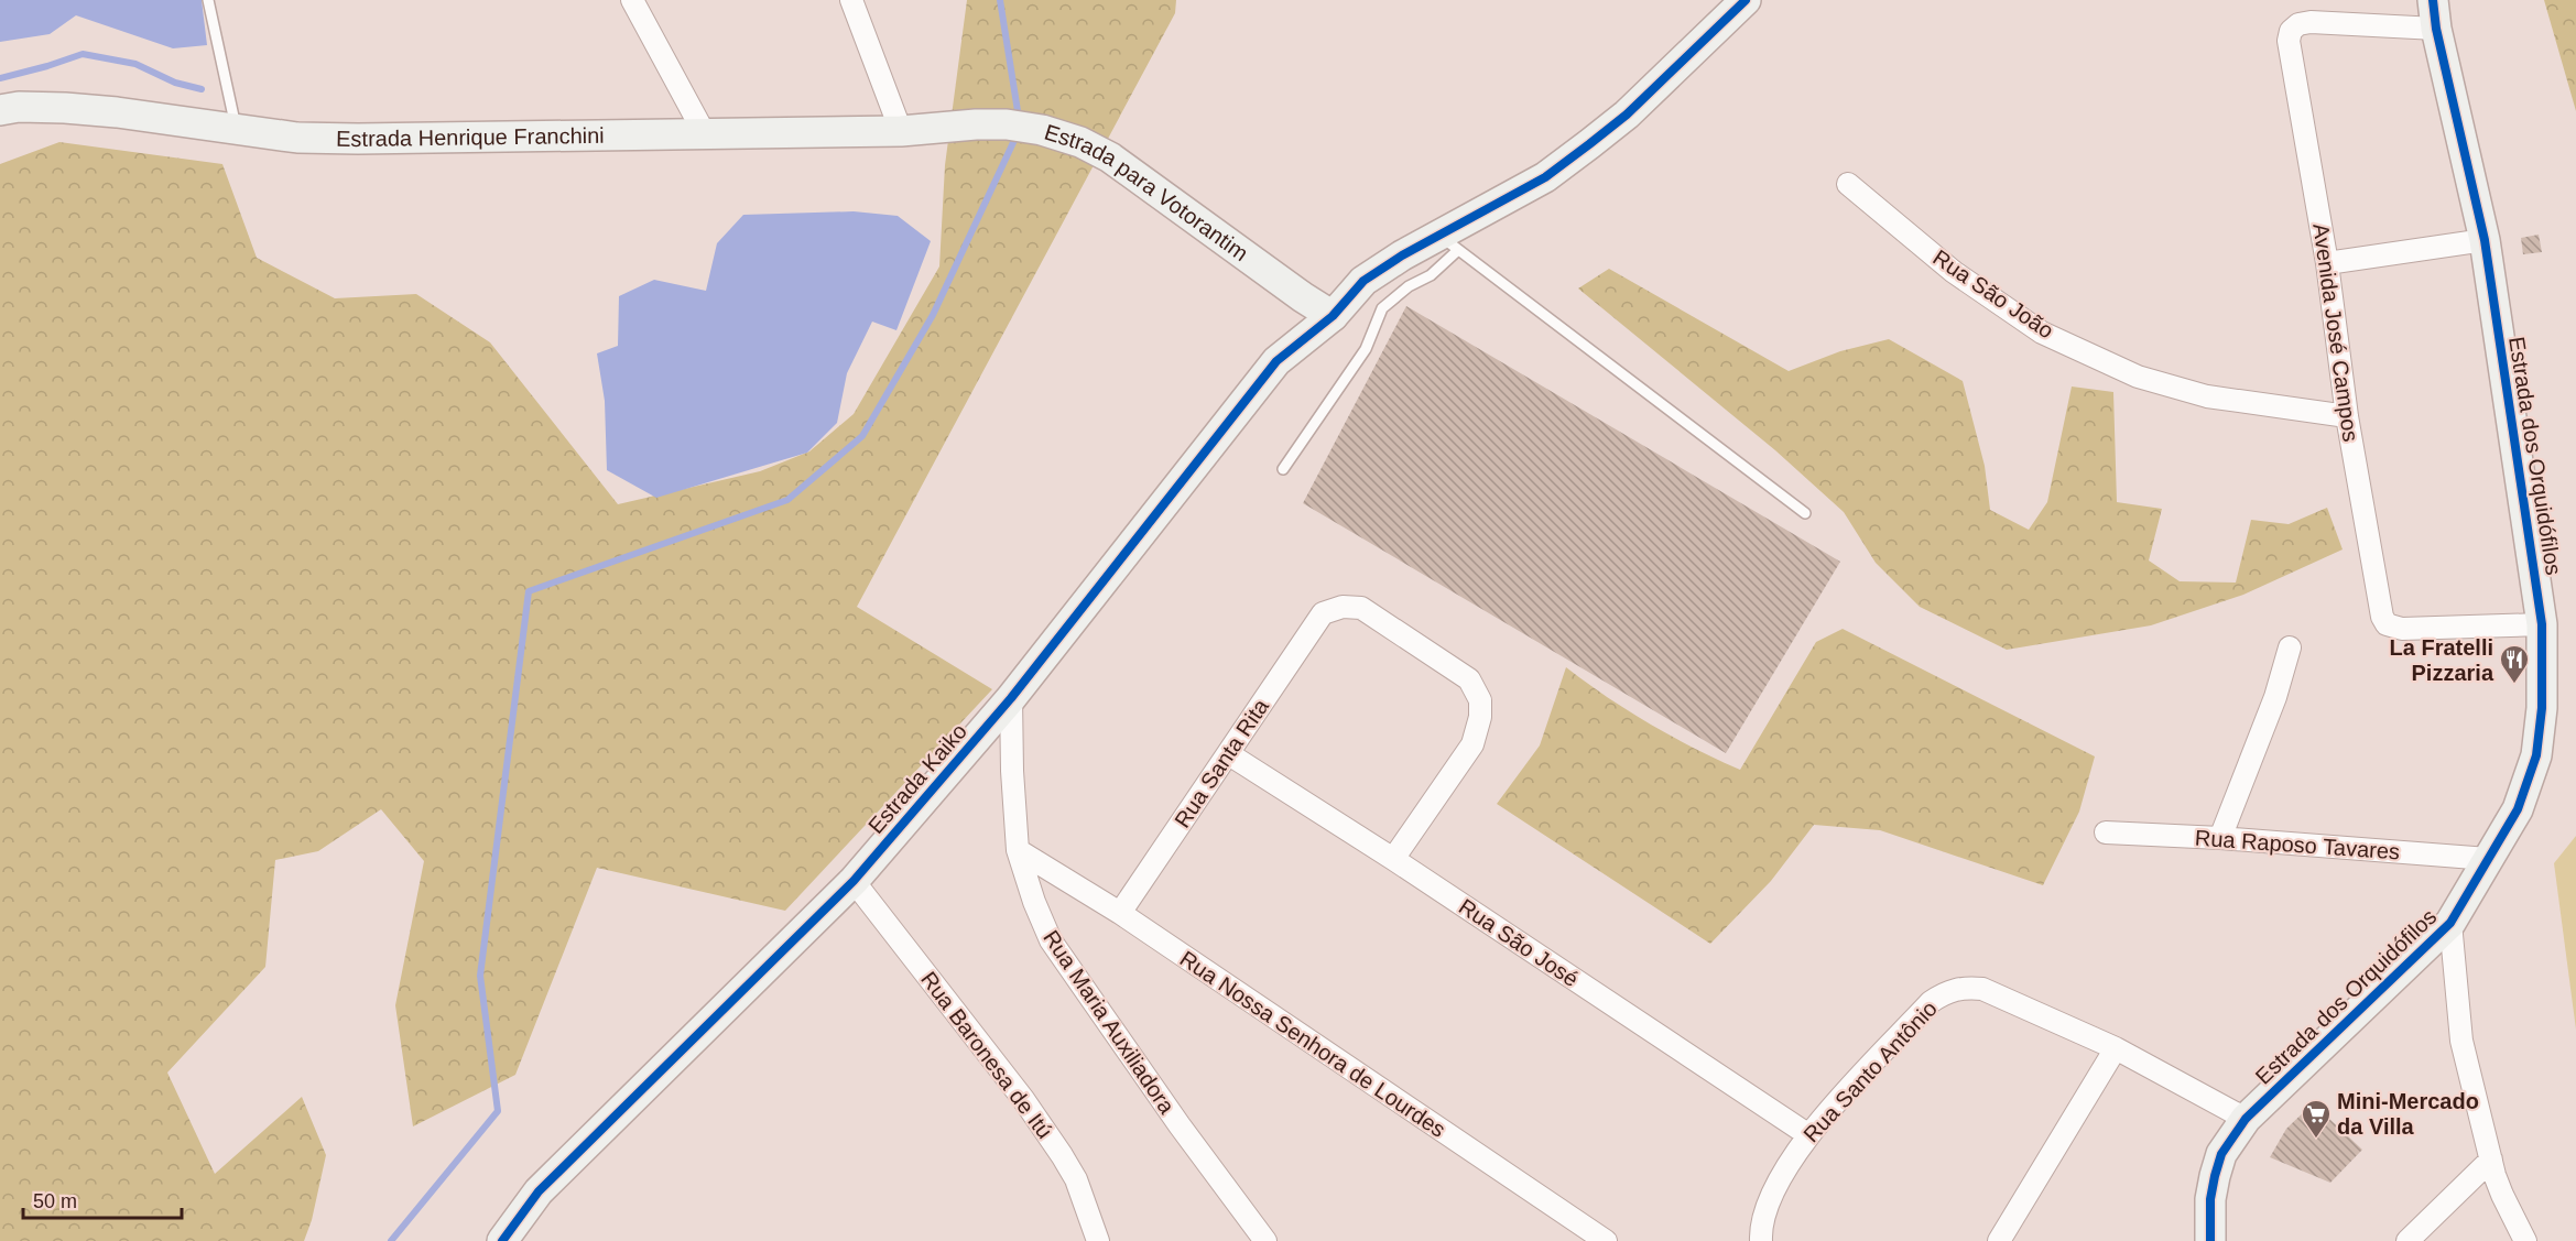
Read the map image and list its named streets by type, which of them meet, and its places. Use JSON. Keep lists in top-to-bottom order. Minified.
{"streets":{"street":["Estrada Henrique Franchini","Estrada para Votorantim","Rua São João","Avenida José Campos","Estrada dos Orquidófilos","Rua Santa Rita","Estrada Kaiko","Rua Raposo Tavares","Rua São José","Rua Maria Auxiliadora","Rua Nossa Senhora de Lourdes","Rua Baronesa de Itú","Rua Santo Antônio"]},"crossings":[["Estrada Henrique Franchini","Estrada para Votorantim"],["Estrada para Votorantim","Estrada Kaiko"],["Rua São João","Avenida José Campos"],["Avenida José Campos","Estrada dos Orquidófilos"],["Estrada dos Orquidófilos","Rua Raposo Tavares"],["Rua Santa Rita","Rua São José"],["Rua Santa Rita","Rua Nossa Senhora de Lourdes"],["Estrada Kaiko","Rua Maria Auxiliadora"],["Estrada Kaiko","Rua Baronesa de Itú"],["Rua São José","Rua Santo Antônio"],["Rua Maria Auxiliadora","Rua Nossa Senhora de Lourdes"]],"places":{"restaurant":["La Fratelli Pizzaria"],"supermarket":["Mini-Mercado da Villa"]},"scale_bar":"50 m"}
